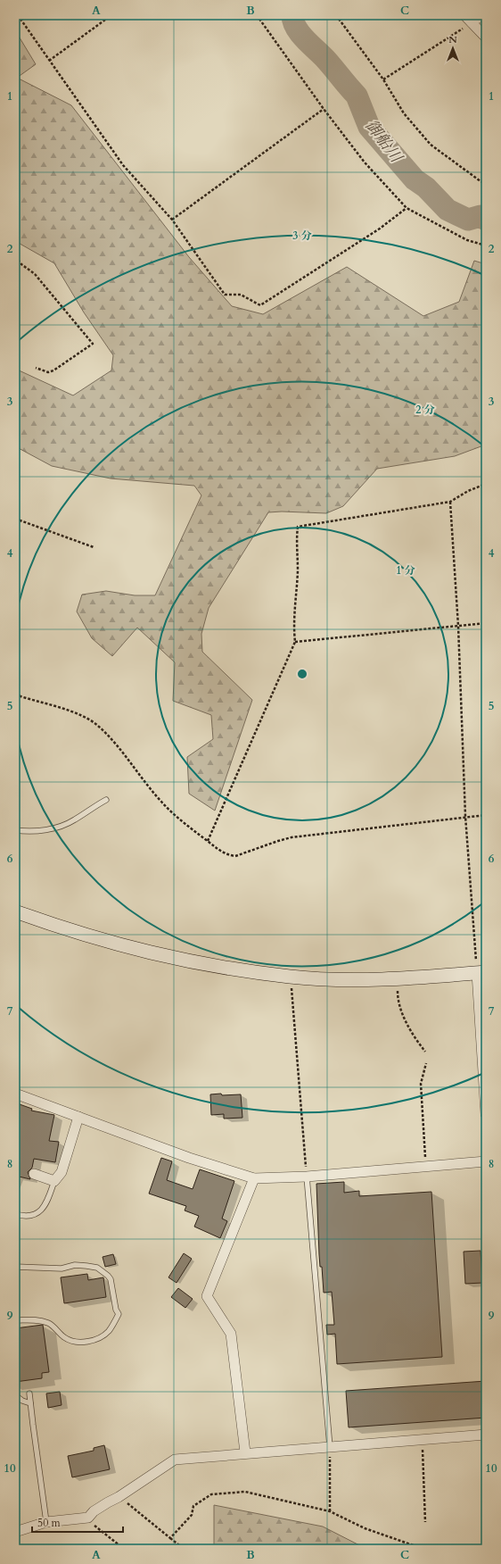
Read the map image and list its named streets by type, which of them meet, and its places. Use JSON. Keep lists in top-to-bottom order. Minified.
{"water":["御船川"],"scale_bar":"50 m","north":"top","grid":{"columns":["A","B","C"],"rows":["1","2","3","4","5","6","7","8","9","10"]},"rings":["3 分","2 分","1 分"]}
